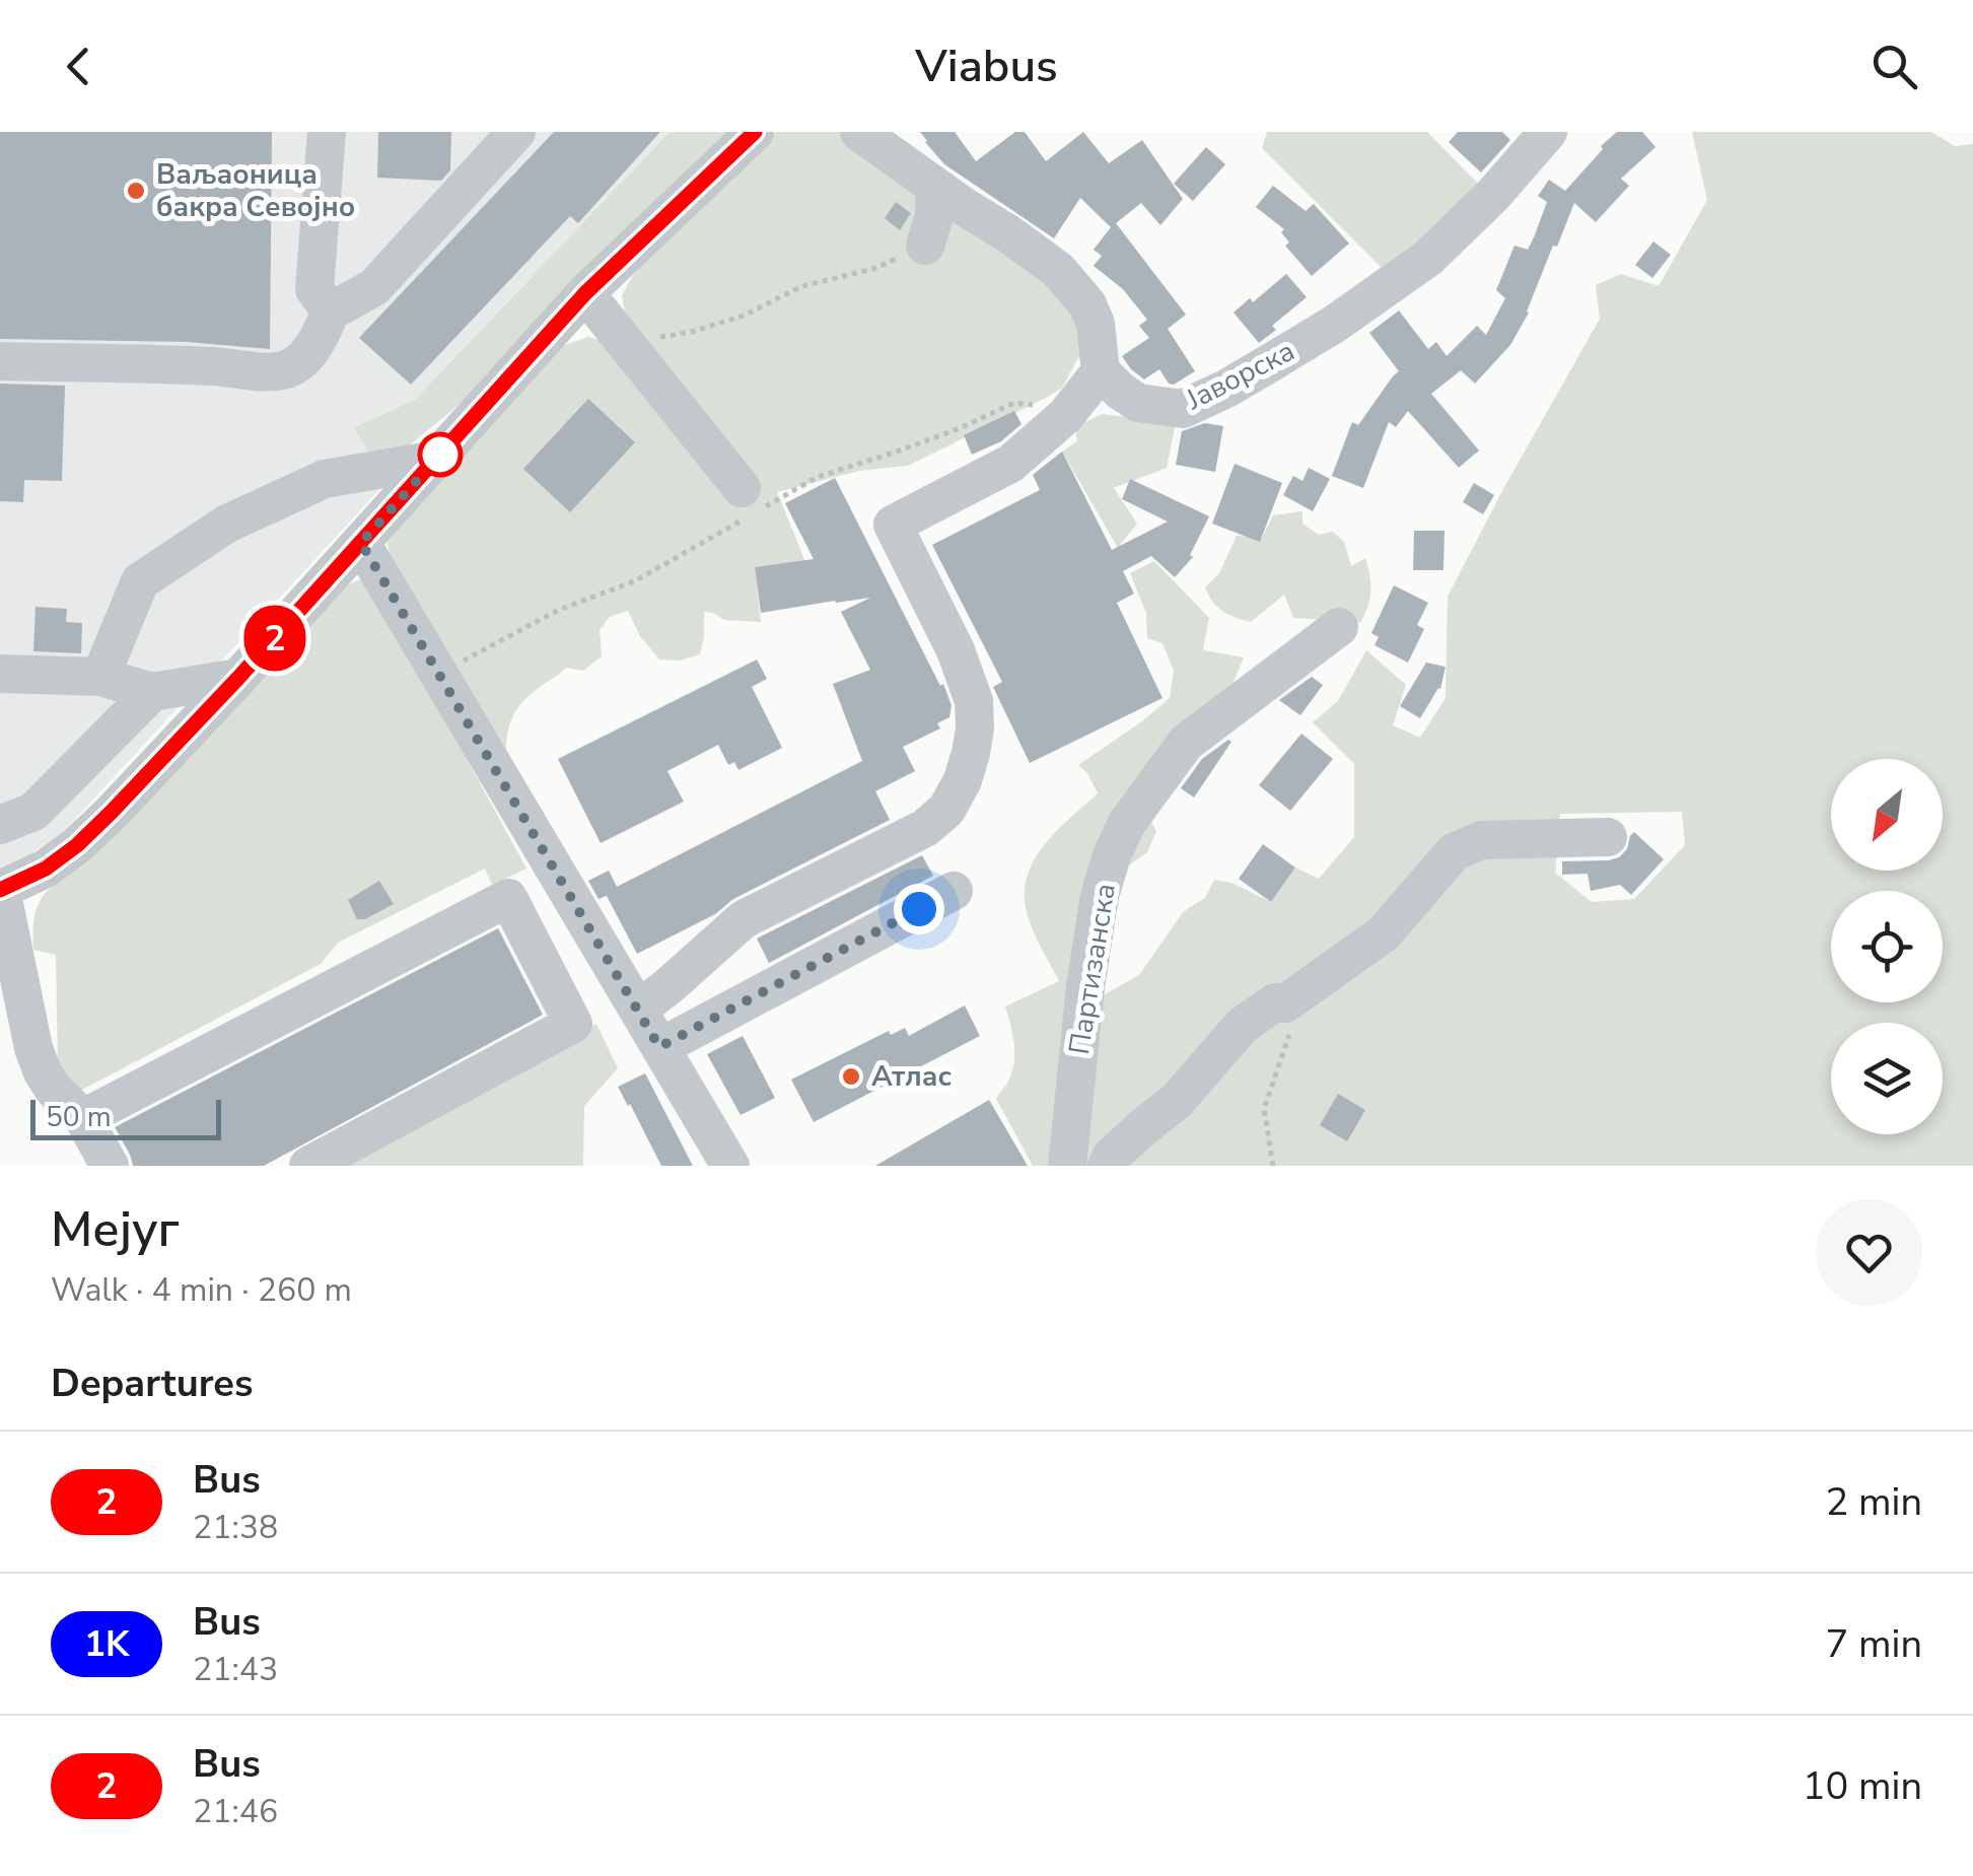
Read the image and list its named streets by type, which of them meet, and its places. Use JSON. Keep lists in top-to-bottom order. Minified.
{"streets":{"street":["Јаворска","Партизанска"]},"places":["Ваљаоница бакра Севојно","Атлас"],"lines":["bus line 2"],"scale_bar":"50 m","north":"bottom left","page":{"header":"Viabus","on_map":"2","scale":"50 m","heading":[["Мејуг","Walk · 4 min · 260 m"],"Departures"],"list":[{"mark":"2","name":"Bus","note":"21:38","value":"2 min"},{"mark":"1K","name":"Bus","note":"21:43","value":"7 min"},{"mark":"2","name":"Bus","note":"21:46","value":"10 min"}]}}
